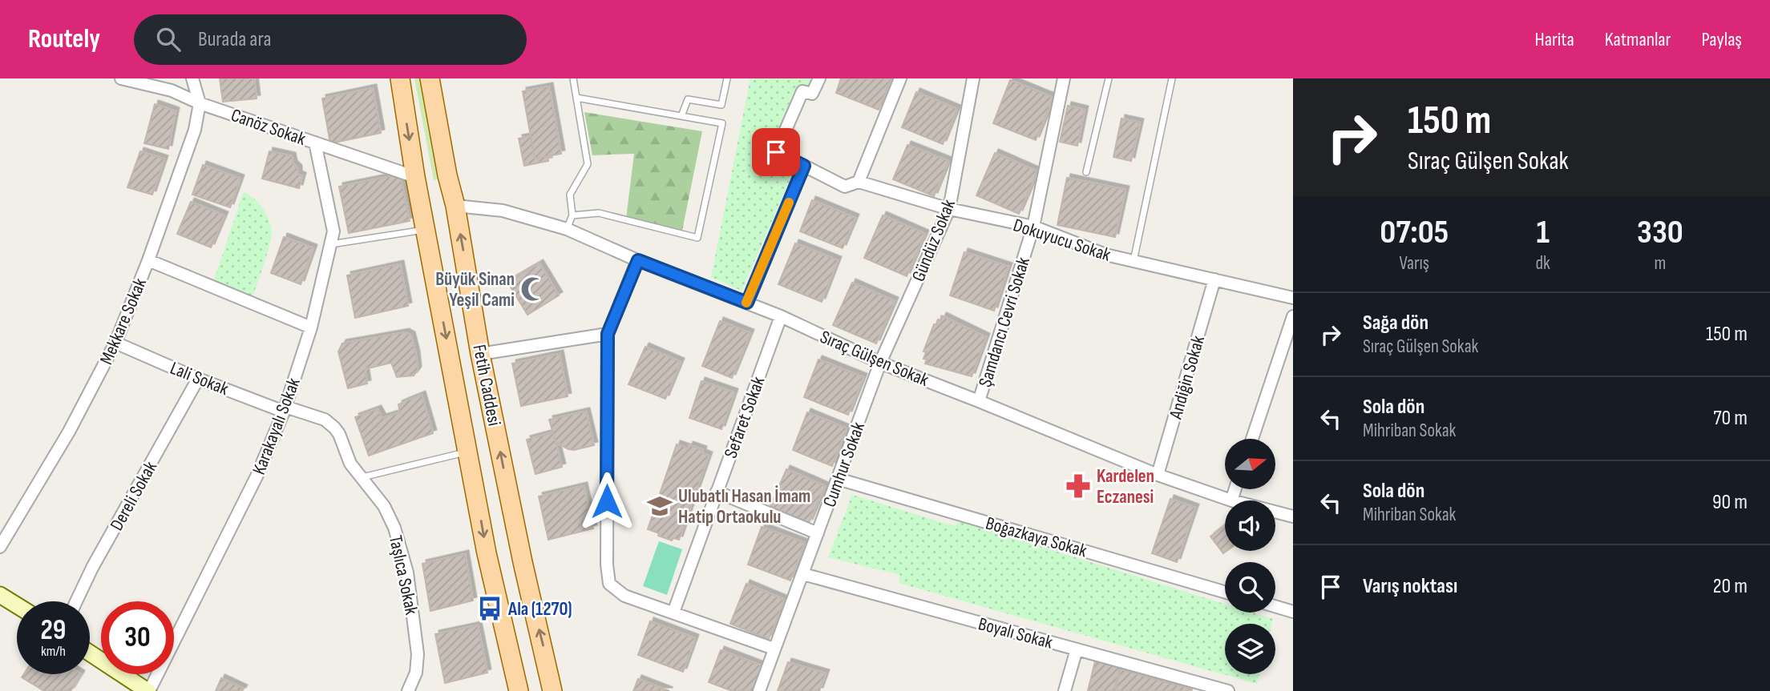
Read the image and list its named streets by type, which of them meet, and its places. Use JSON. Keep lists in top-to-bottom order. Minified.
{"streets":{"main road":["Fetih Caddesi"],"street":["Canöz Sokak","Dokuyucu Sokak","Gündüz Sokak","Mekkare Sokak","Şamdancı Cevri Sokak","Sıraç Gülşen Sokak","Andiğin Sokak","Lali Sokak","Sefaret Sokak","Karakayalı Sokak","Cumhur Sokak","Dereli Sokak","Boğazkaya Sokak","Taşlıca Sokak","Boyalı Sokak"]},"crossings":[["Canöz Sokak","Mekkare Sokak"],["Canöz Sokak","Fetih Caddesi"],["Canöz Sokak","Karakayalı Sokak"],["Dokuyucu Sokak","Gündüz Sokak"],["Dokuyucu Sokak","Şamdancı Cevri Sokak"],["Dokuyucu Sokak","Andiğin Sokak"],["Gündüz Sokak","Sıraç Gülşen Sokak"],["Gündüz Sokak","Cumhur Sokak"],["Mekkare Sokak","Lali Sokak"],["Şamdancı Cevri Sokak","Sıraç Gülşen Sokak"],["Sıraç Gülşen Sokak","Andiğin Sokak"],["Sıraç Gülşen Sokak","Fetih Caddesi"],["Sıraç Gülşen Sokak","Sefaret Sokak"],["Sıraç Gülşen Sokak","Cumhur Sokak"],["Lali Sokak","Karakayalı Sokak"],["Lali Sokak","Dereli Sokak"],["Lali Sokak","Taşlıca Sokak"],["Karakayalı Sokak","Taşlıca Sokak"],["Cumhur Sokak","Boğazkaya Sokak"],["Cumhur Sokak","Boyalı Sokak"]],"places":{"mosque":["Büyük Sinan Yeşil Cami"],"pharmacy":["Kardelen Eczanesi"],"school or university":["Ulubatlı Hasan İmam Hatip Ortaokulu"],"bus stop":["Ala (1270)"]},"north":"right","page":{"header":"Routely","search":"Burada ara","nav":["Harita","Katmanlar","Paylaş"],"turn":["150 m","Sıraç Gülşen Sokak"],"eta":["07:05","Varış","1","dk","330","m"],"list":[{"name":"Sağa dön","note":"Sıraç Gülşen Sokak","value":"150 m"},{"name":"Sola dön","note":"Mihriban Sokak","value":"70 m"},{"name":"Sola dön","note":"Mihriban Sokak","value":"90 m"},{"name":"Varış noktası","value":"20 m"}],"speed":"29 km/h","limit":"30"}}
